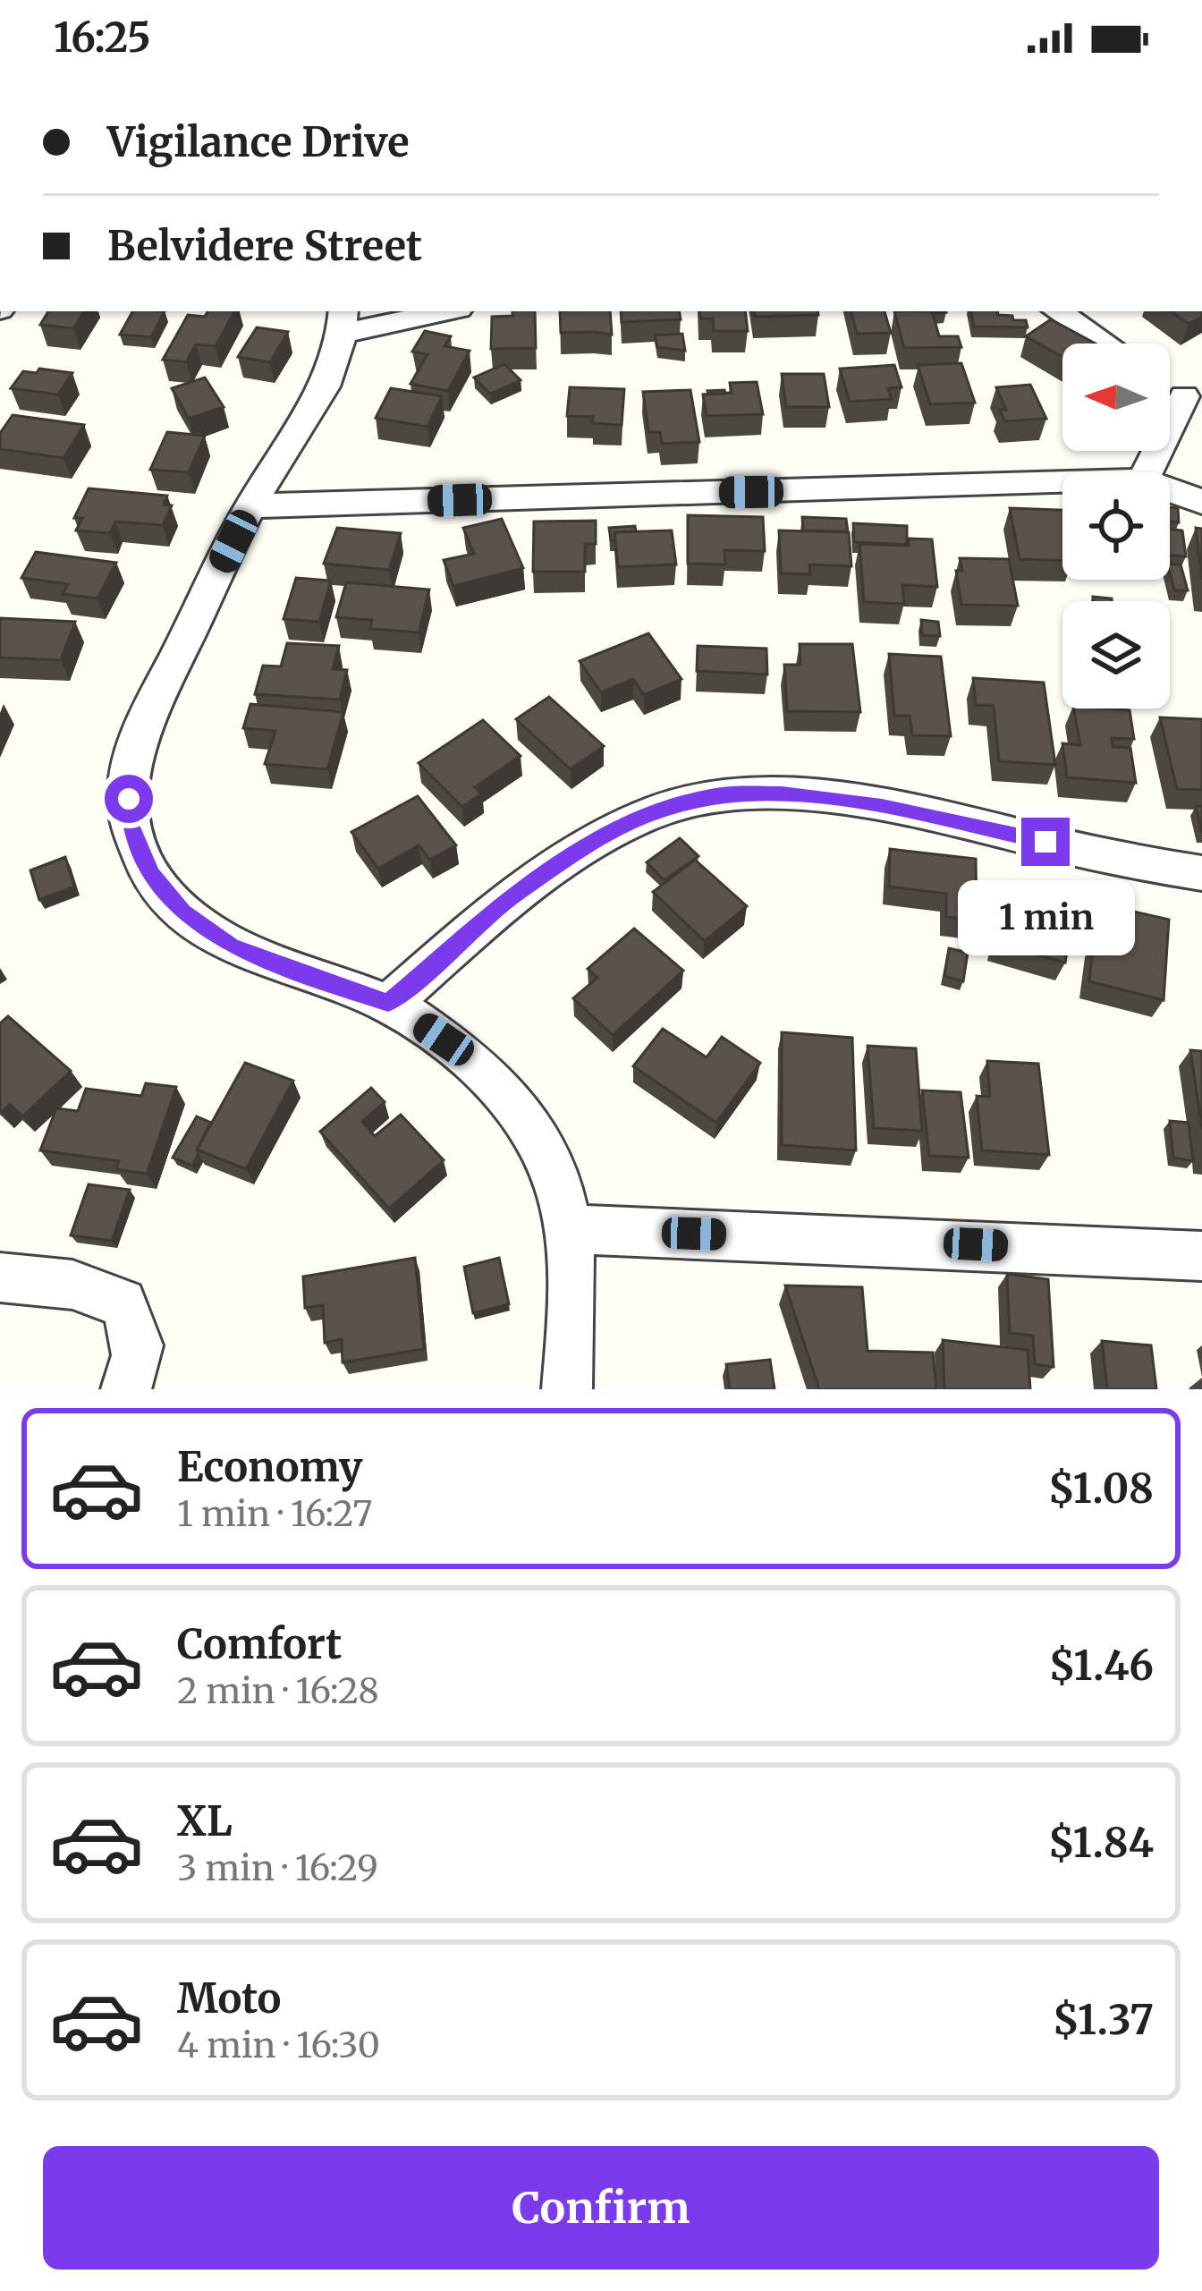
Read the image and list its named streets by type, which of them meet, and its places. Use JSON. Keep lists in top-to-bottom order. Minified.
{"north":"left","page":{"status":"16:25","banner":["Vigilance Drive","Belvidere Street"],"bubble":"1 min","list":[{"name":"Economy","note":"1 min · 16:27","value":"$1.08"},{"name":"Comfort","note":"2 min · 16:28","value":"$1.46"},{"name":"XL","note":"3 min · 16:29","value":"$1.84"},{"name":"Moto","note":"4 min · 16:30","value":"$1.37"}],"buttons":"Confirm"}}
